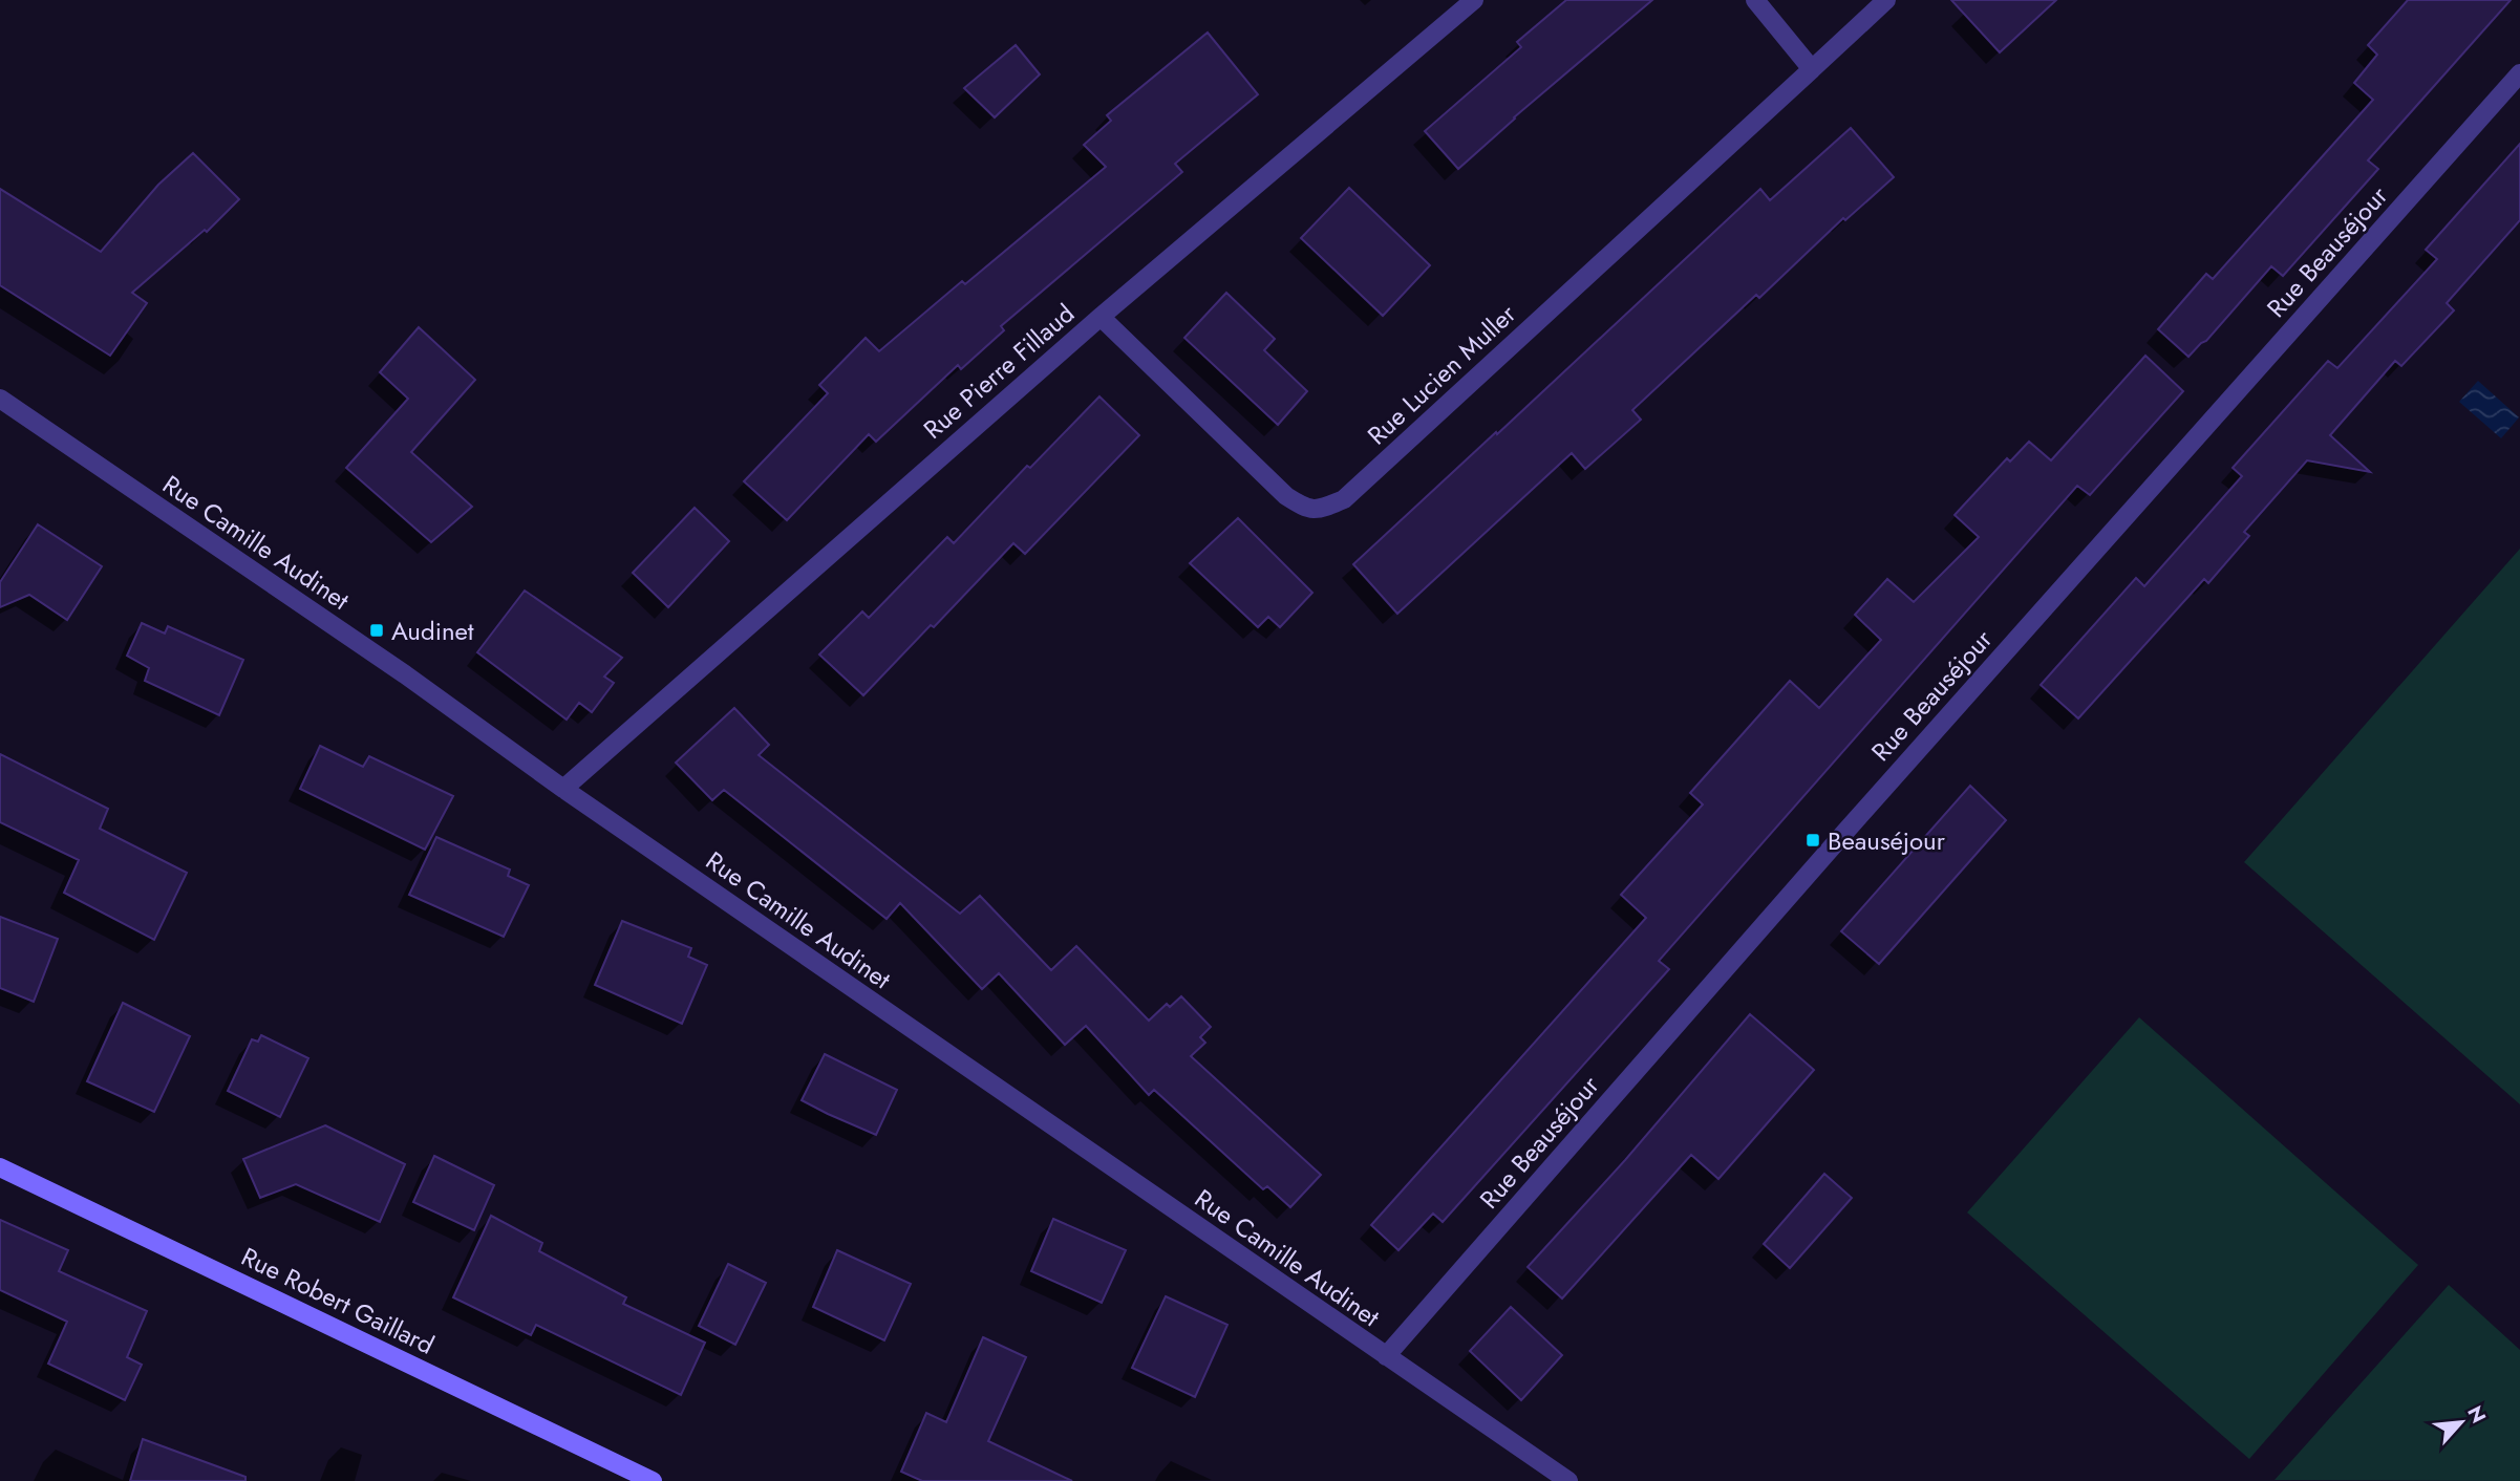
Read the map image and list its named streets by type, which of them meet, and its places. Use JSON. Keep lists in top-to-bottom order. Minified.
{"streets":{"street":["Rue Beauséjour","Rue Pierre Fillaud","Rue Lucien Muller","Rue Camille Audinet","Rue Robert Gaillard"]},"crossings":[["Rue Beauséjour","Rue Camille Audinet"],["Rue Pierre Fillaud","Rue Lucien Muller"],["Rue Pierre Fillaud","Rue Camille Audinet"]],"places":{"transit":["Audinet","Beauséjour"]},"north":"top right"}
